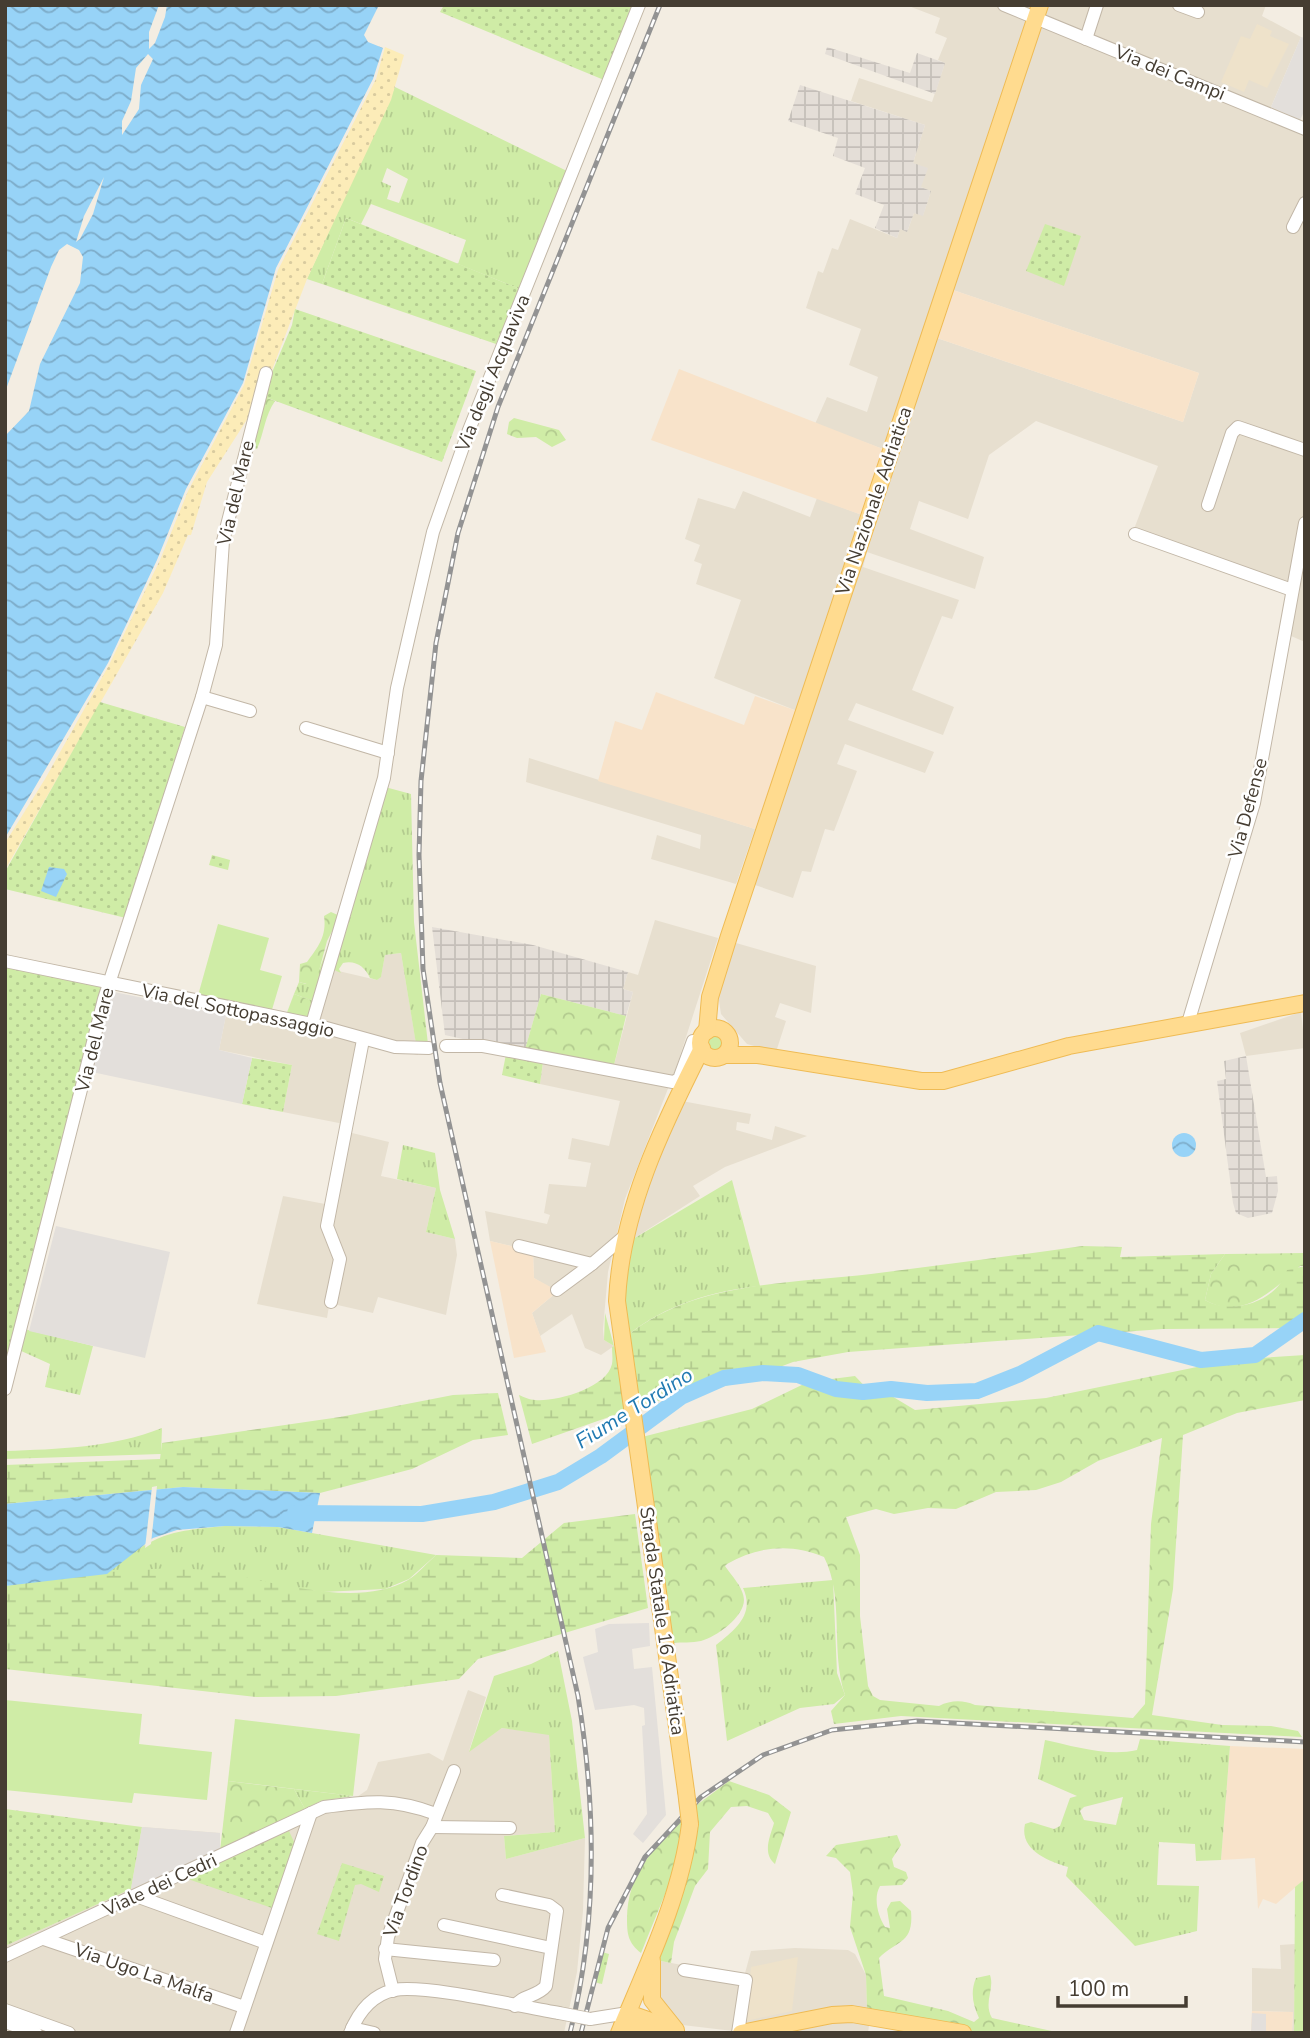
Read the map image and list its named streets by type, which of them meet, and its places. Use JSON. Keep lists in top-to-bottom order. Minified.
{"streets":{"main road":["Via Nazionale Adriatica","Strada Statale 16 Adriatica"],"street":["Via dei Campi","Via degli Acquaviva","Via del Mare","Via Defense","Via del Sottopassaggio","Viale dei Cedri","Via Tordino","Via Ugo La Malfa"]},"crossings":[["Via dei Campi","Via Nazionale Adriatica"],["Via degli Acquaviva","Via del Sottopassaggio"],["Via del Mare","Via del Sottopassaggio"],["Viale dei Cedri","Via Ugo La Malfa"]],"water":["Fiume Tordino"],"scale_bar":"100 m"}
